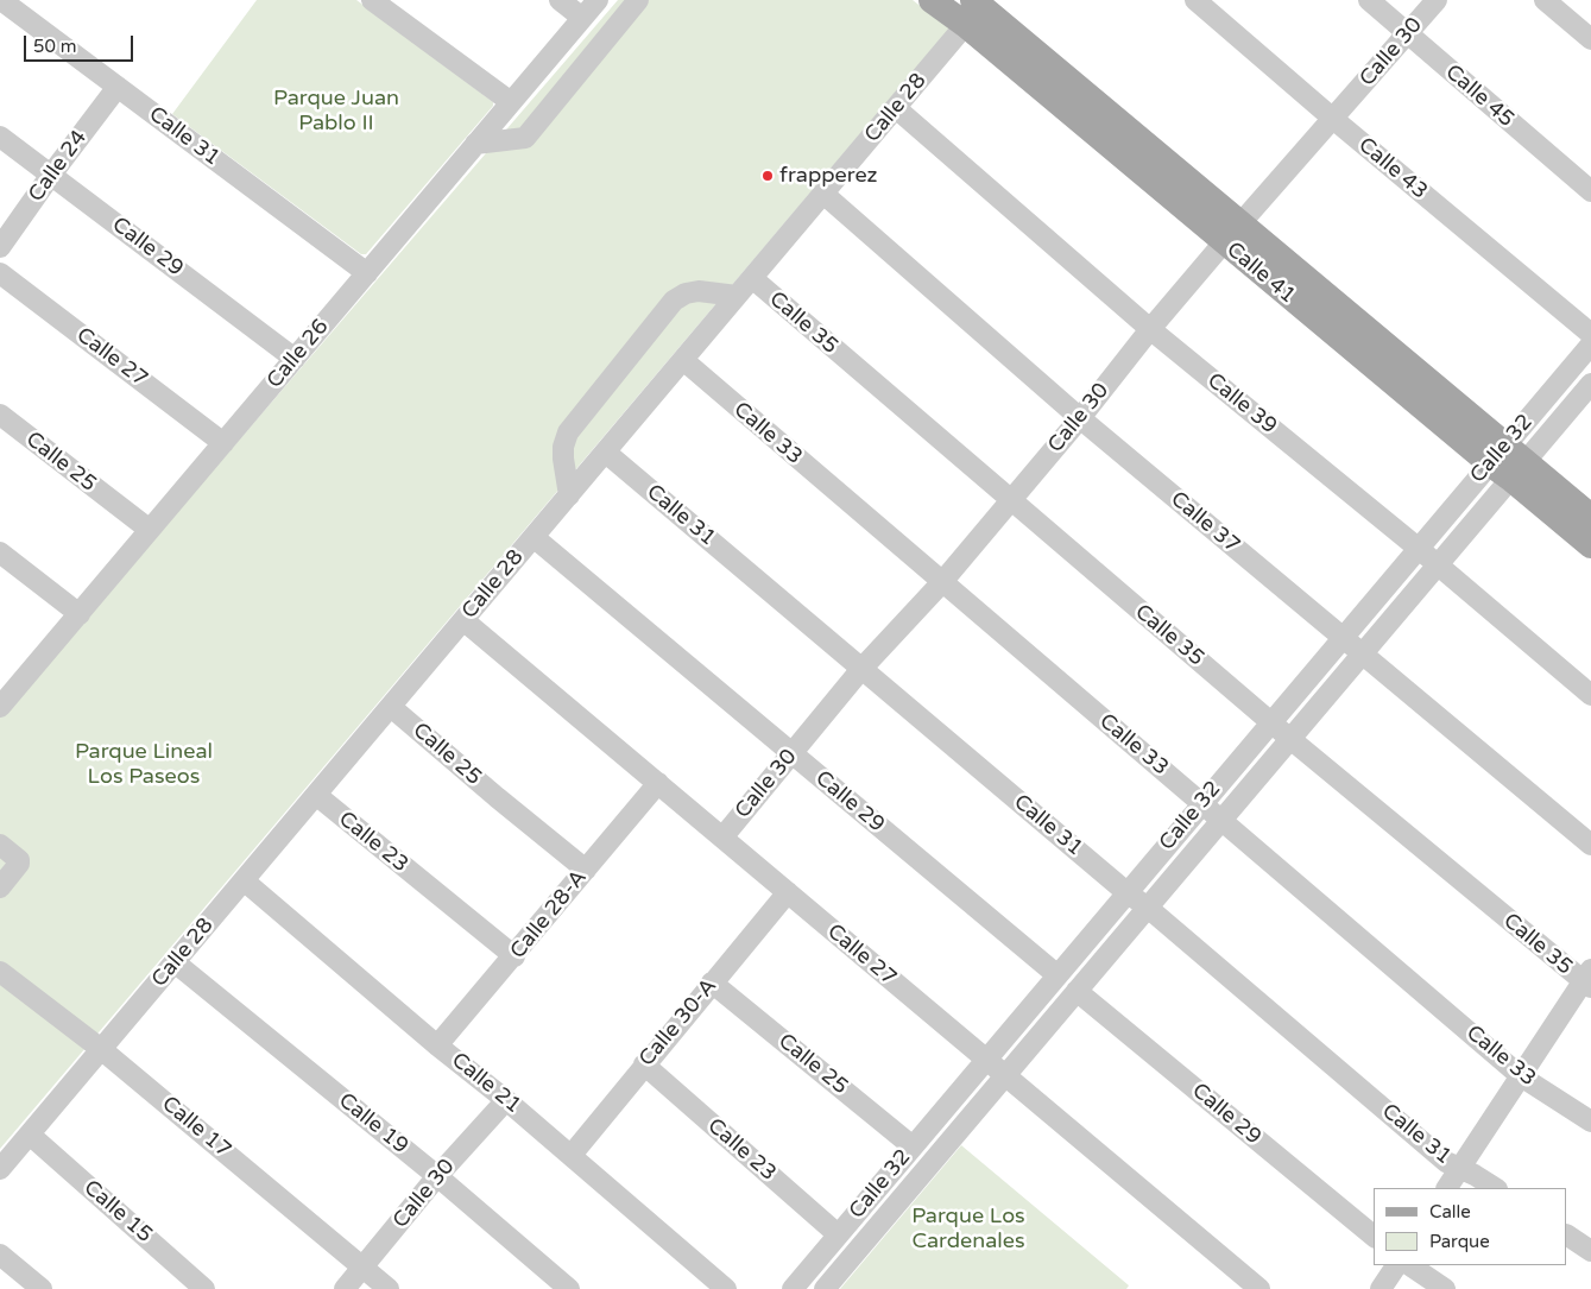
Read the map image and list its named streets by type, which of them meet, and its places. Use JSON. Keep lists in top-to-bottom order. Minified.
{"streets":{"main road":["Calle 41"],"street":["Calle 30","Calle 45","Calle 28","Calle 31","Calle 24","Calle 43","Calle 29","Calle 35","Calle 26","Calle 27","Calle 39","Calle 33","Calle 32","Calle 25","Calle 37","Calle 23","Calle 28-A","Calle 30-A","Calle 21","Calle 19","Calle 17","Calle 15"]},"crossings":[["Calle 30","Calle 45"],["Calle 30","Calle 31"],["Calle 30","Calle 43"],["Calle 30","Calle 29"],["Calle 30","Calle 41"],["Calle 30","Calle 35"],["Calle 30","Calle 27"],["Calle 30","Calle 39"],["Calle 30","Calle 33"],["Calle 30","Calle 37"],["Calle 30","Calle 21"],["Calle 30","Calle 19"],["Calle 30","Calle 17"],["Calle 28","Calle 31"],["Calle 28","Calle 29"],["Calle 28","Calle 41"],["Calle 28","Calle 35"],["Calle 28","Calle 27"],["Calle 28","Calle 39"],["Calle 28","Calle 33"],["Calle 28","Calle 25"],["Calle 28","Calle 37"],["Calle 28","Calle 23"],["Calle 28","Calle 21"],["Calle 28","Calle 19"],["Calle 28","Calle 17"],["Calle 28","Calle 15"],["Calle 31","Calle 24"],["Calle 31","Calle 26"],["Calle 31","Calle 32"],["Calle 24","Calle 29"],["Calle 29","Calle 26"],["Calle 29","Calle 32"],["Calle 41","Calle 32"],["Calle 35","Calle 32"],["Calle 26","Calle 27"],["Calle 26","Calle 25"],["Calle 27","Calle 32"],["Calle 27","Calle 28-A"],["Calle 27","Calle 30-A"],["Calle 39","Calle 32"],["Calle 33","Calle 32"],["Calle 32","Calle 25"],["Calle 32","Calle 37"],["Calle 32","Calle 23"],["Calle 25","Calle 28-A"],["Calle 25","Calle 30-A"],["Calle 23","Calle 28-A"],["Calle 23","Calle 30-A"],["Calle 28-A","Calle 21"],["Calle 30-A","Calle 21"]],"parks":["Parque Juan Pablo II","Parque Lineal Los Paseos","Parque Los Cardenales"],"places":["frapperez"],"legend":["Calle","Parque"],"scale_bar":"50 m"}
